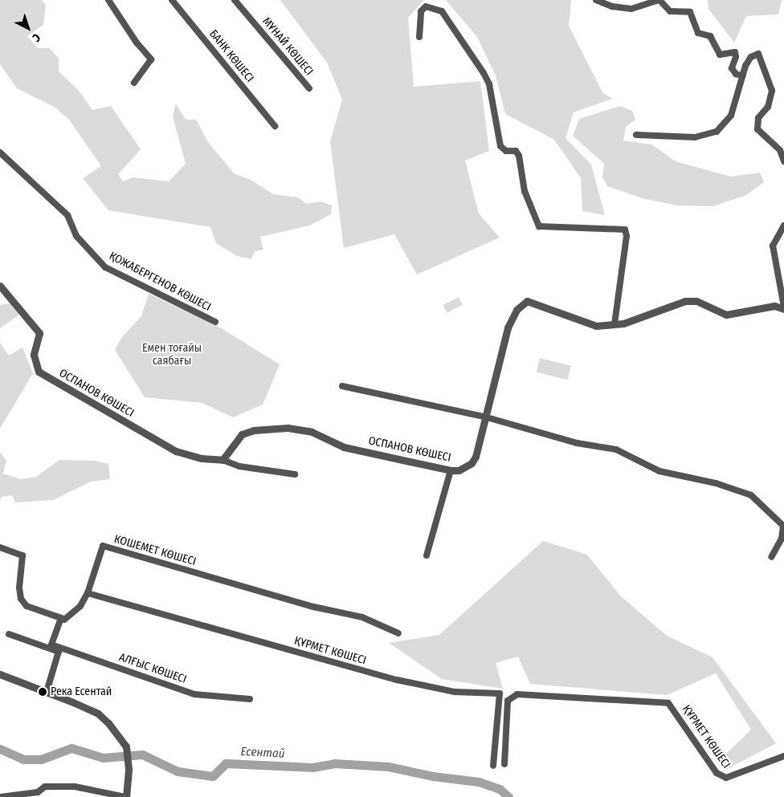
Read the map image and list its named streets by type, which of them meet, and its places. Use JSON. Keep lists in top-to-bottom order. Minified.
{"streets":{"street":["МҰНАЙ КӨШЕСІ","БАНК КӨШЕСІ","ҚОЖАБЕРГЕНОВ КӨШЕСІ","ОСПАНОВ КӨШЕСІ","КОШЕМЕТ КӨШЕСІ","ҚҰРМЕТ КӨШЕСІ","АЛҒЫС КӨШЕСІ"]},"crossings":[["КОШЕМЕТ КӨШЕСІ","ҚҰРМЕТ КӨШЕСІ"],["КОШЕМЕТ КӨШЕСІ","АЛҒЫС КӨШЕСІ"]],"water":["Есентай"],"parks":["Емен тоғайы саябағы"],"places":["Река Есентай"],"north":"bottom right"}
